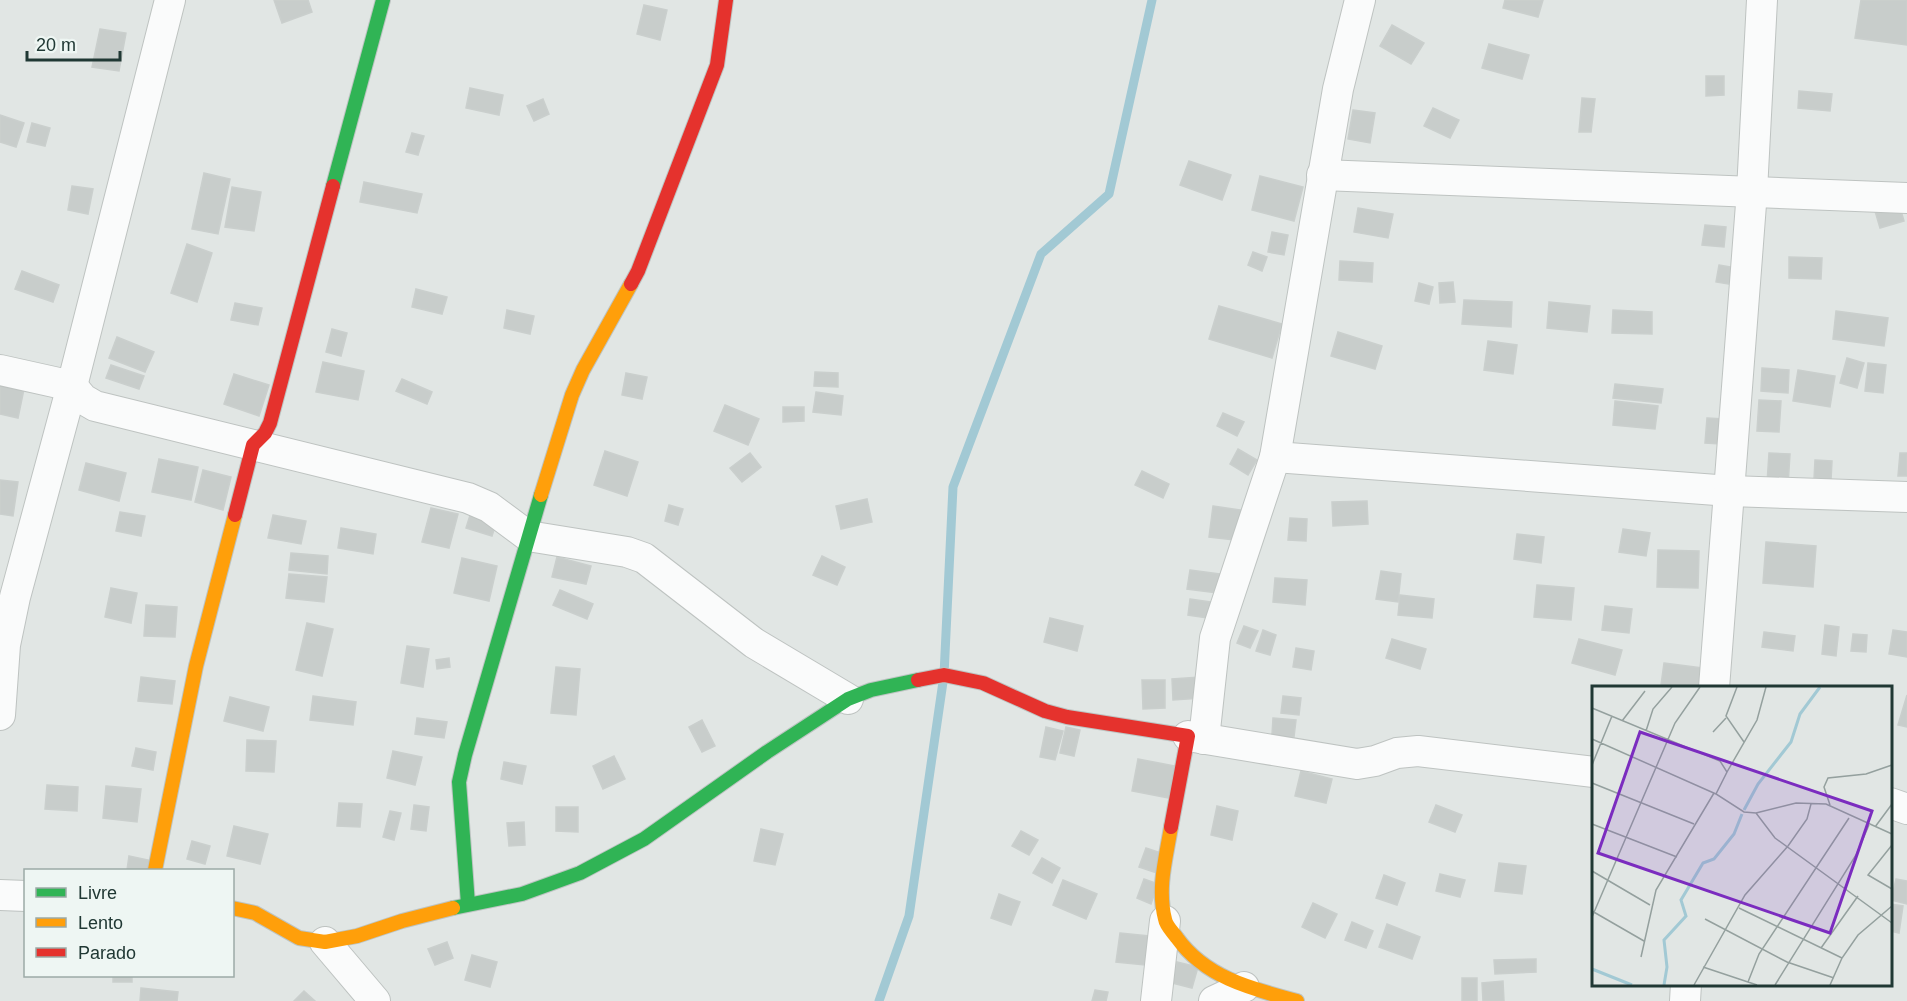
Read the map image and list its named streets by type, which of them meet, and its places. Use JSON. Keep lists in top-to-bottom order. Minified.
{"legend":["Livre","Lento","Parado"],"scale_bar":"20 m"}
